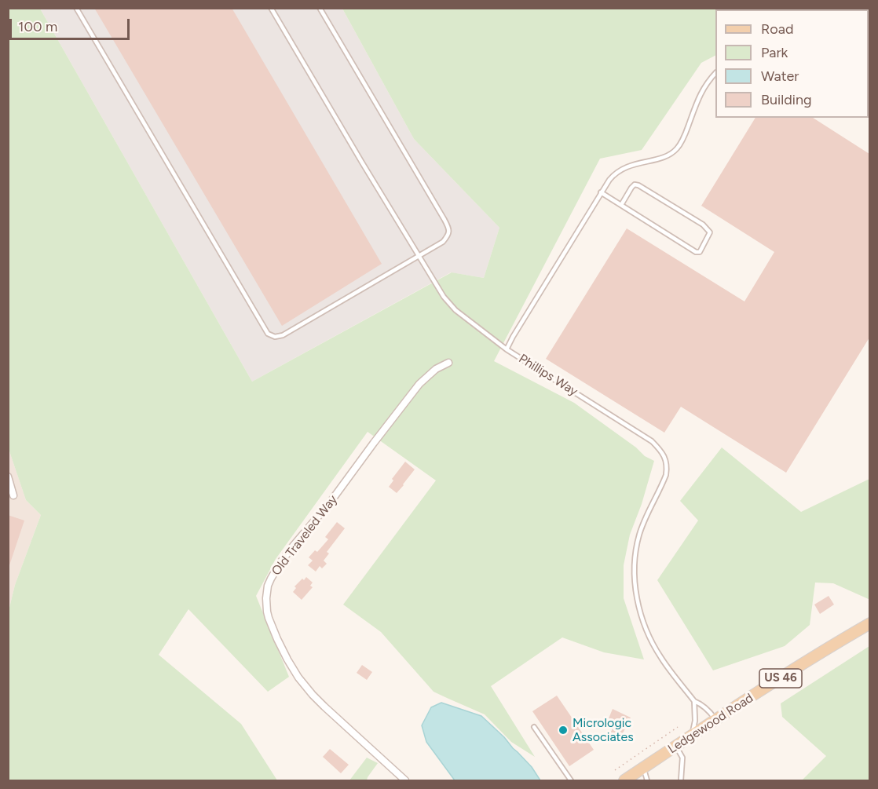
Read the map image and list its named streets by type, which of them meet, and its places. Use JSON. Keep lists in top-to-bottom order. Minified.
{"streets":{"main road":["US 46","Ledgewood Road"],"street":["Old Traveled Way"],"lane":["Phillips Way"]},"crossings":[["Phillips Way","Ledgewood Road"]],"places":["Micrologic Associates"],"legend":["Road","Park","Water","Building"],"scale_bar":"100 m"}
